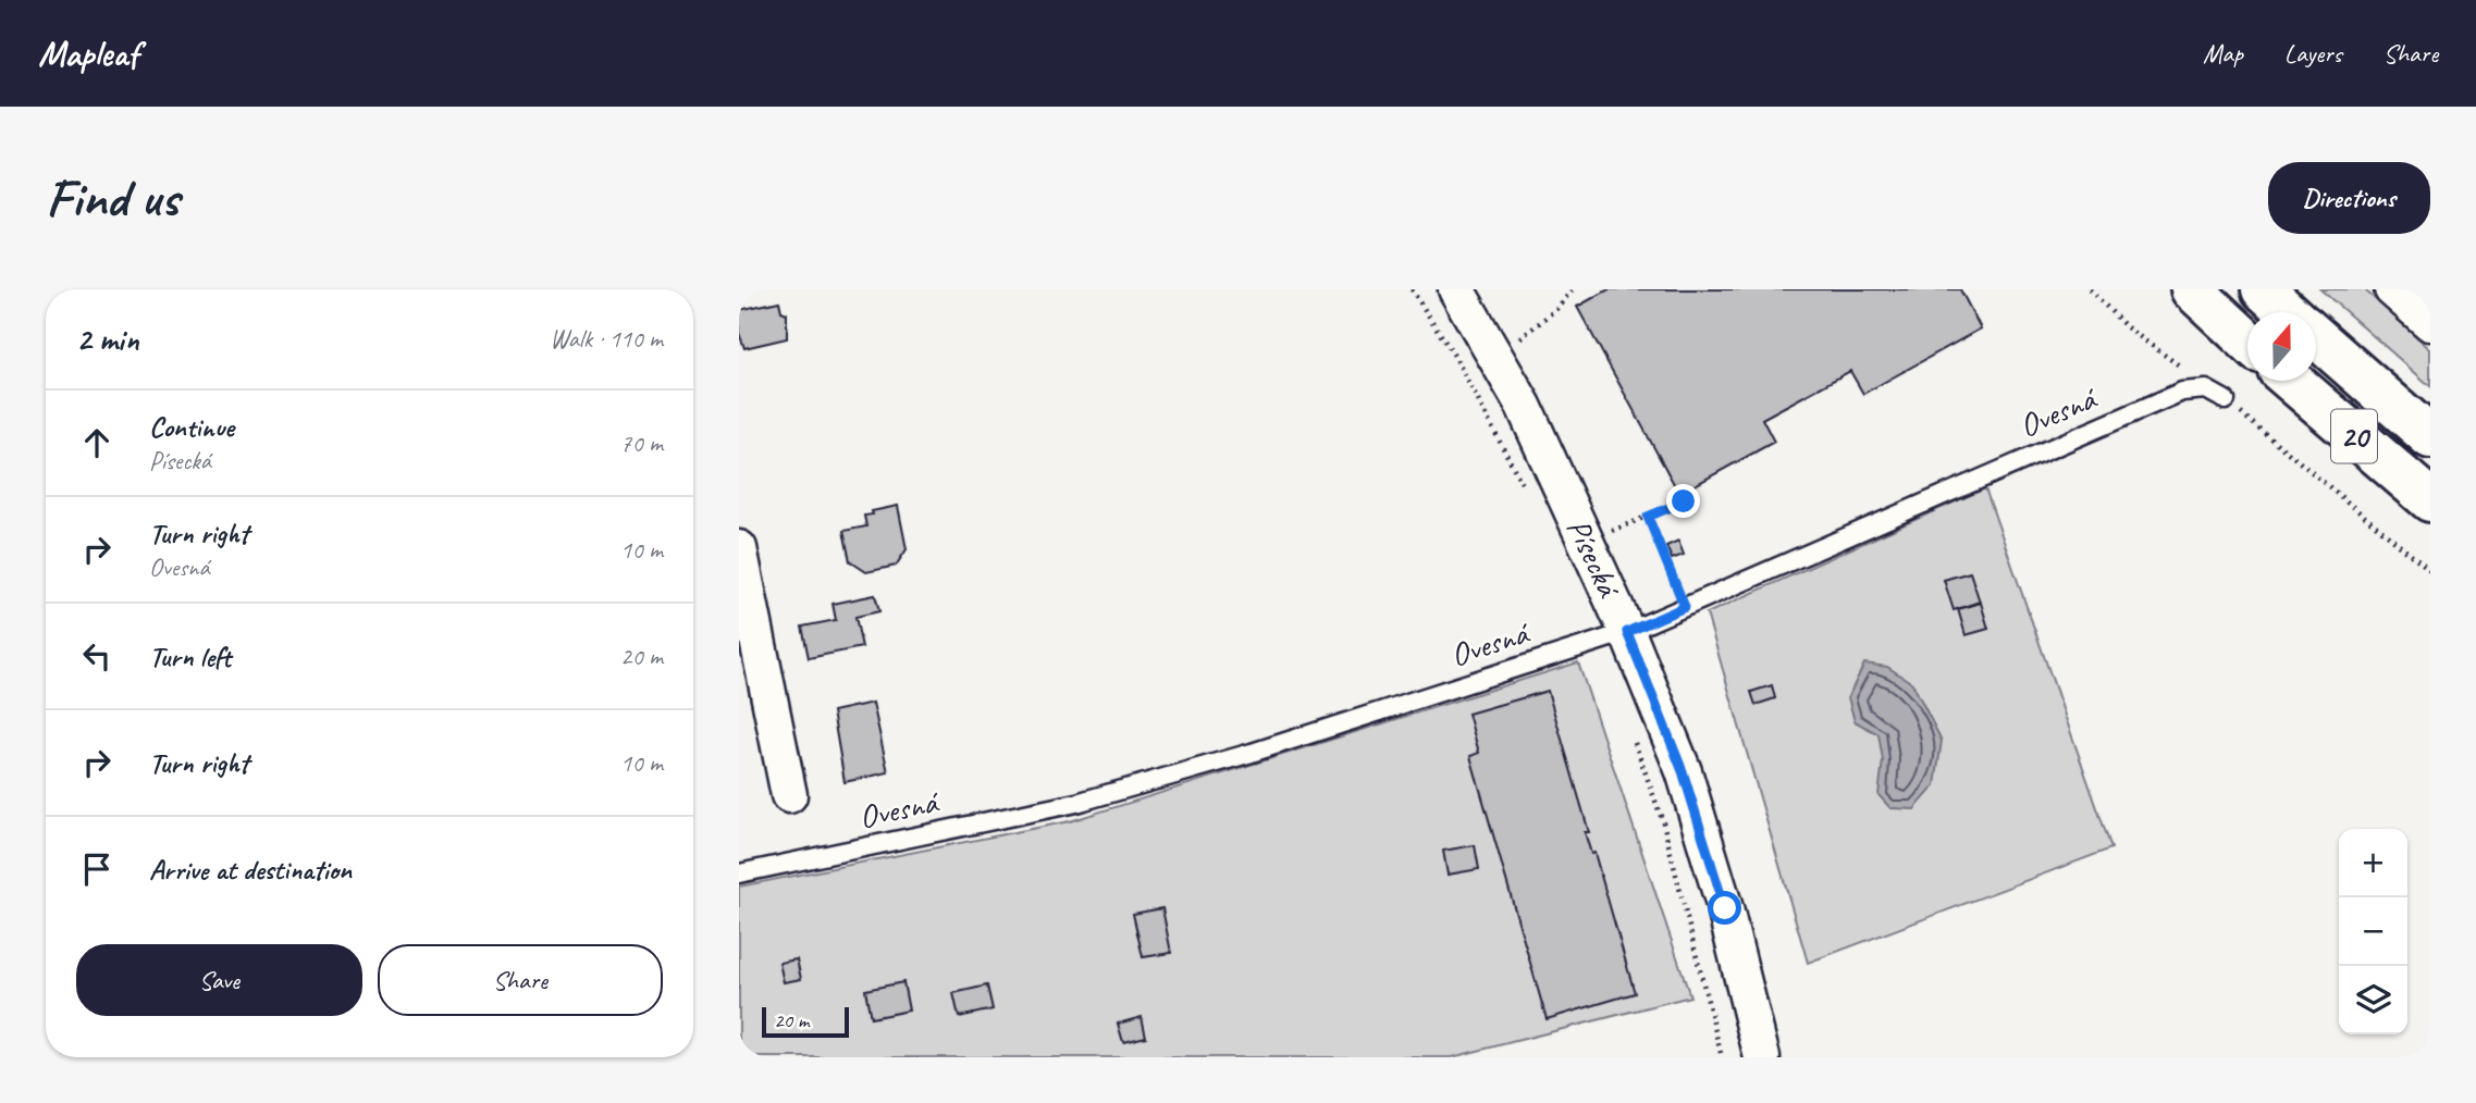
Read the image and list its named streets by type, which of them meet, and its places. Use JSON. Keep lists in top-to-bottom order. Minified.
{"streets":{"highway":["20"],"street":["Písecká"],"lane":["Ovesná"]},"crossings":[["Ovesná","Písecká"]],"scale_bar":"20 m","north":"top","page":{"header":"Mapleaf","nav":["Map","Layers","Share"],"buttons":["Directions",["Save","Share"]],"title":"Find us","heading":["2 min","Walk · 110 m"],"list":[["Continue","Písecká","70 m"],["Turn right","Ovesná","10 m"],["Turn left","20 m"],["Turn right","10 m"],"Arrive at destination"],"map_buttons":["+","−"],"scale":"20 m"}}
